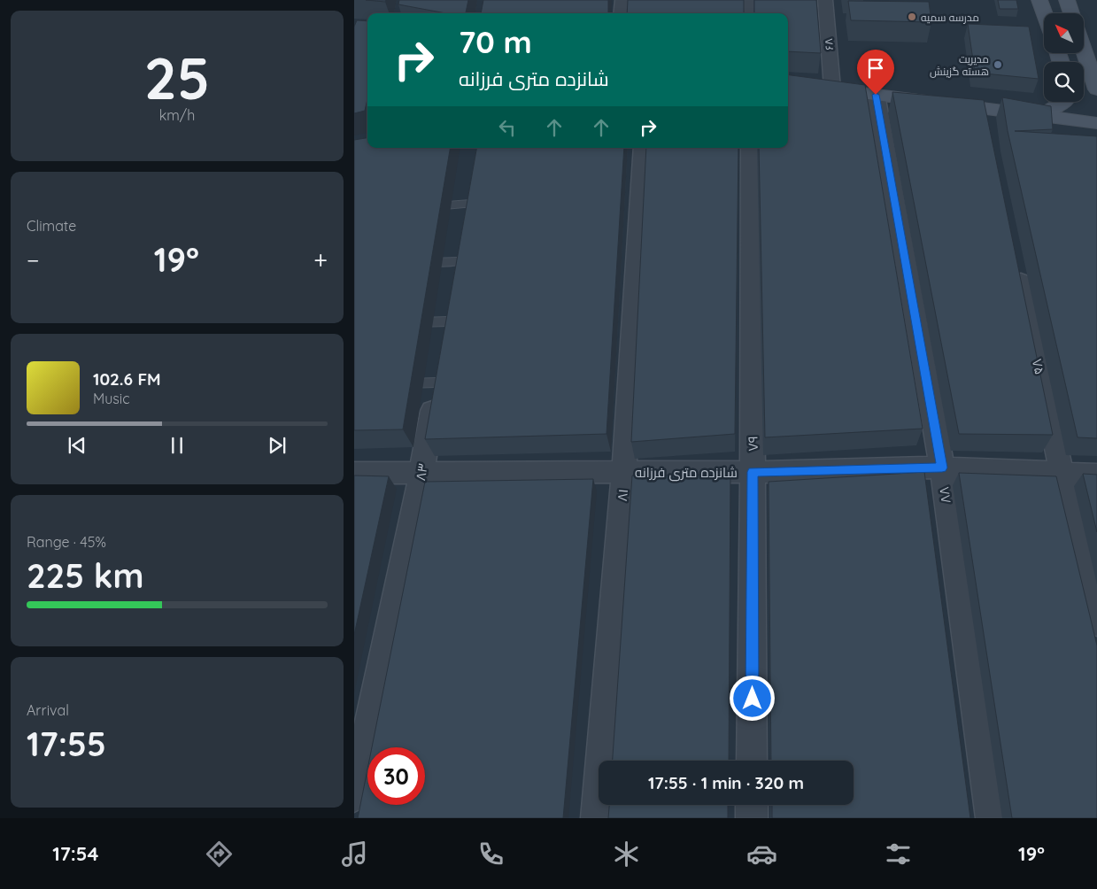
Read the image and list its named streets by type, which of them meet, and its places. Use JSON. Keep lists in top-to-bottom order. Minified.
{"streets":{"street":["۶۸","۷۵","۷۹","۸۳","شانزده متری فرزانه","۸۱","۷۷"]},"crossings":[["۷۵","شانزده متری فرزانه"],["۷۹","شانزده متری فرزانه"],["۸۳","شانزده متری فرزانه"],["شانزده متری فرزانه","۸۱"],["شانزده متری فرزانه","۷۷"]],"places":["مدرسه سمیه","مدیریت هسته گزینش"],"north":"top left","page":{"tile":[["25","km/h"],"Climate",["Range · 45%","225 km"],["Arrival","17:55"]],"turn":["70 m","شانزده متری فرزانه"],"heat":["−","19°","+"],"song":["102.6 FM","Music"],"limit":"30","trip":"17:55 · 1 min · 320 m","tabs":["17:54","19°"]}}
